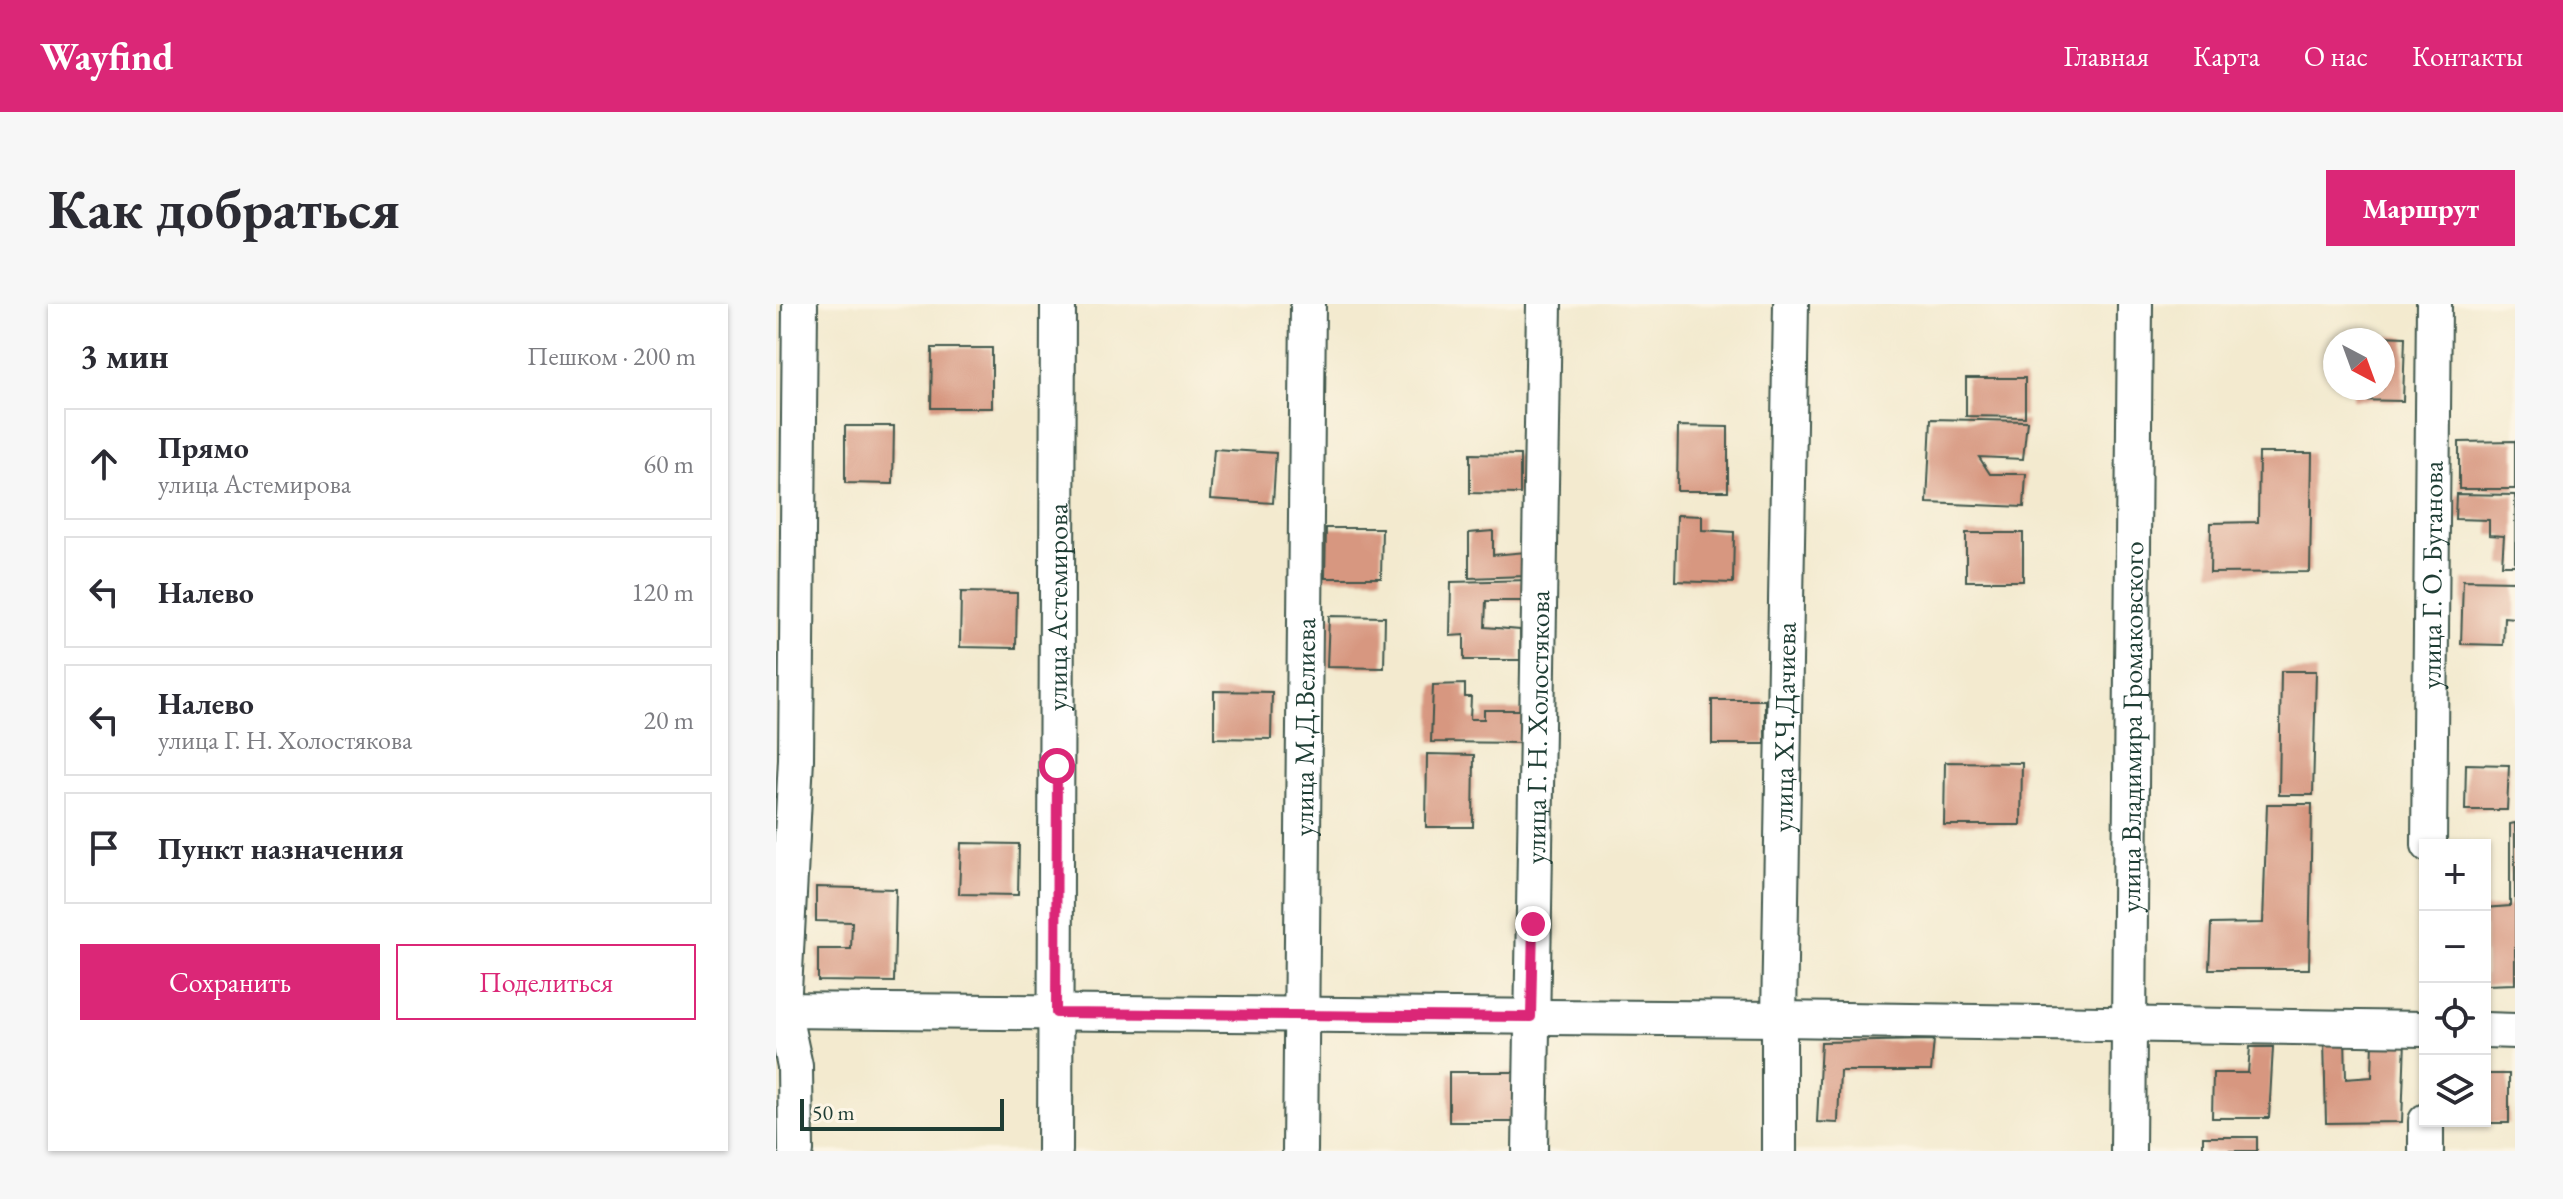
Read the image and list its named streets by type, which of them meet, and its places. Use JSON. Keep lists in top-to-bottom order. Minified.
{"streets":{"street":["улица Г. О. Буганова","улица Астемирова","улица М.Д.Велиева","улица Г. Н. Холостякова","улица Х.Ч.Дачиева","улица Владимира Громаковского"]},"scale_bar":"50 m","north":"bottom right","page":{"header":"Wayfind","nav":["Главная","Карта","О нас","Контакты"],"buttons":["Маршрут",["Сохранить","Поделиться"]],"title":"Как добраться","heading":["3 мин","Пешком · 200 m"],"list":[["Прямо","улица Астемирова","60 m"],["Налево","120 m"],["Налево","улица Г. Н. Холостякова","20 m"],"Пункт назначения"],"map_buttons":["+","−"],"scale":"50 m"}}
